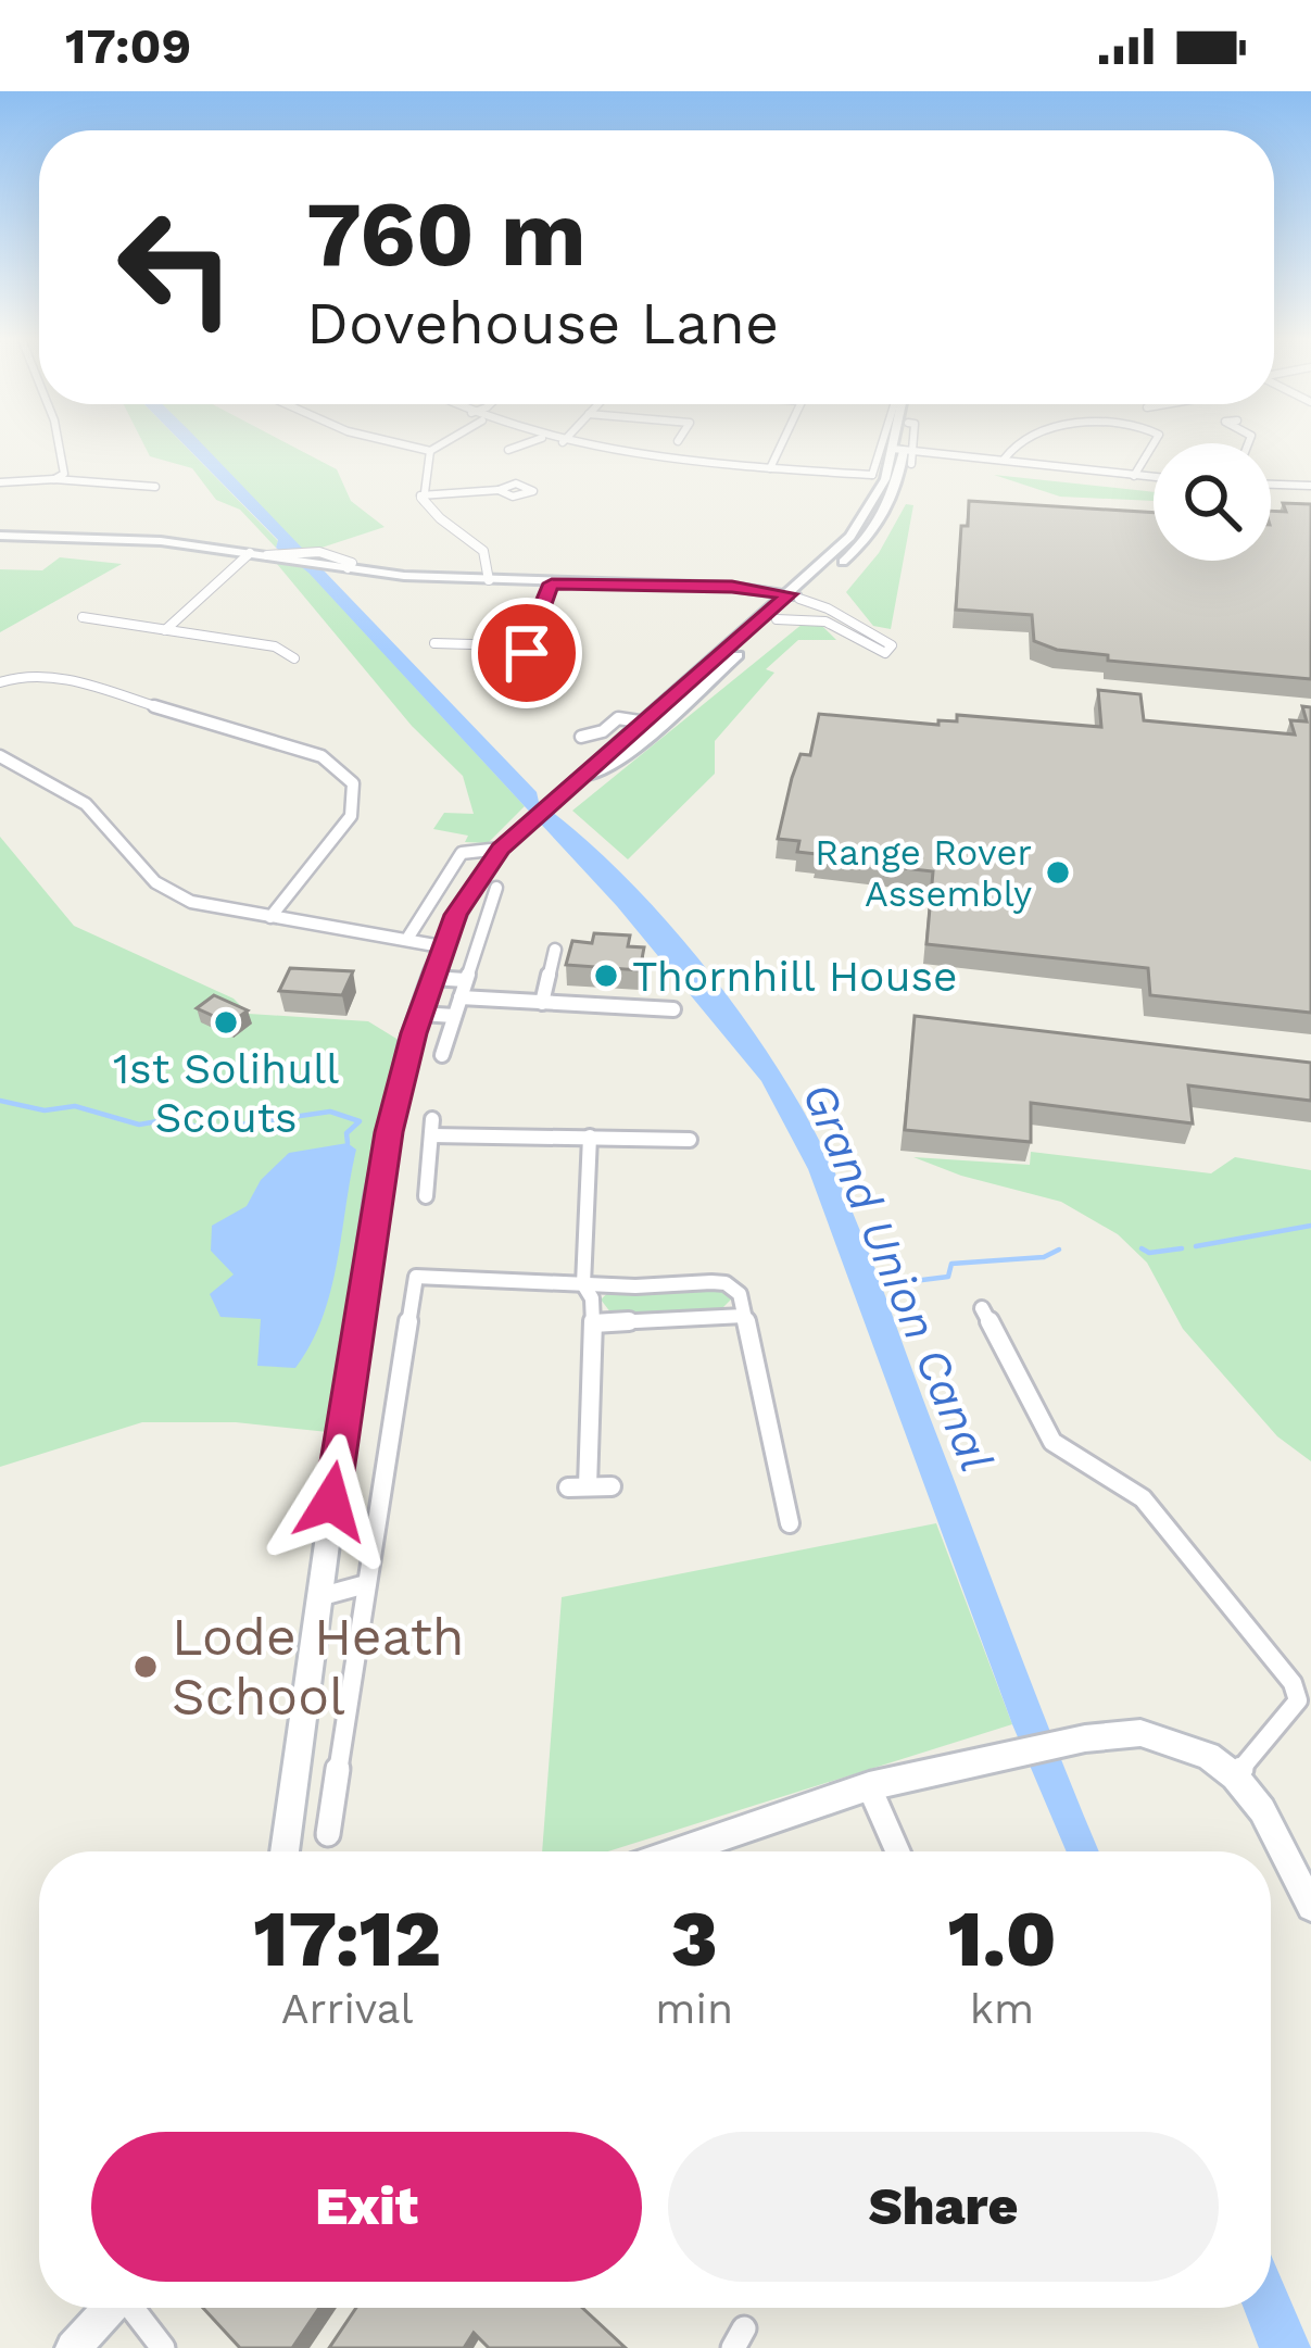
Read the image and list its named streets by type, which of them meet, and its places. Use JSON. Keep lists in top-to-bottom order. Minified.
{"water":["Grand Union Canal"],"places":["Range Rover Assembly","Thornhill House","1st Solihull Scouts","Lode Heath School"],"page":{"status":"17:09","turn":["760 m","Dovehouse Lane"],"eta":["17:12","Arrival","3","min","1.0","km"],"buttons":["Exit","Share"]}}
